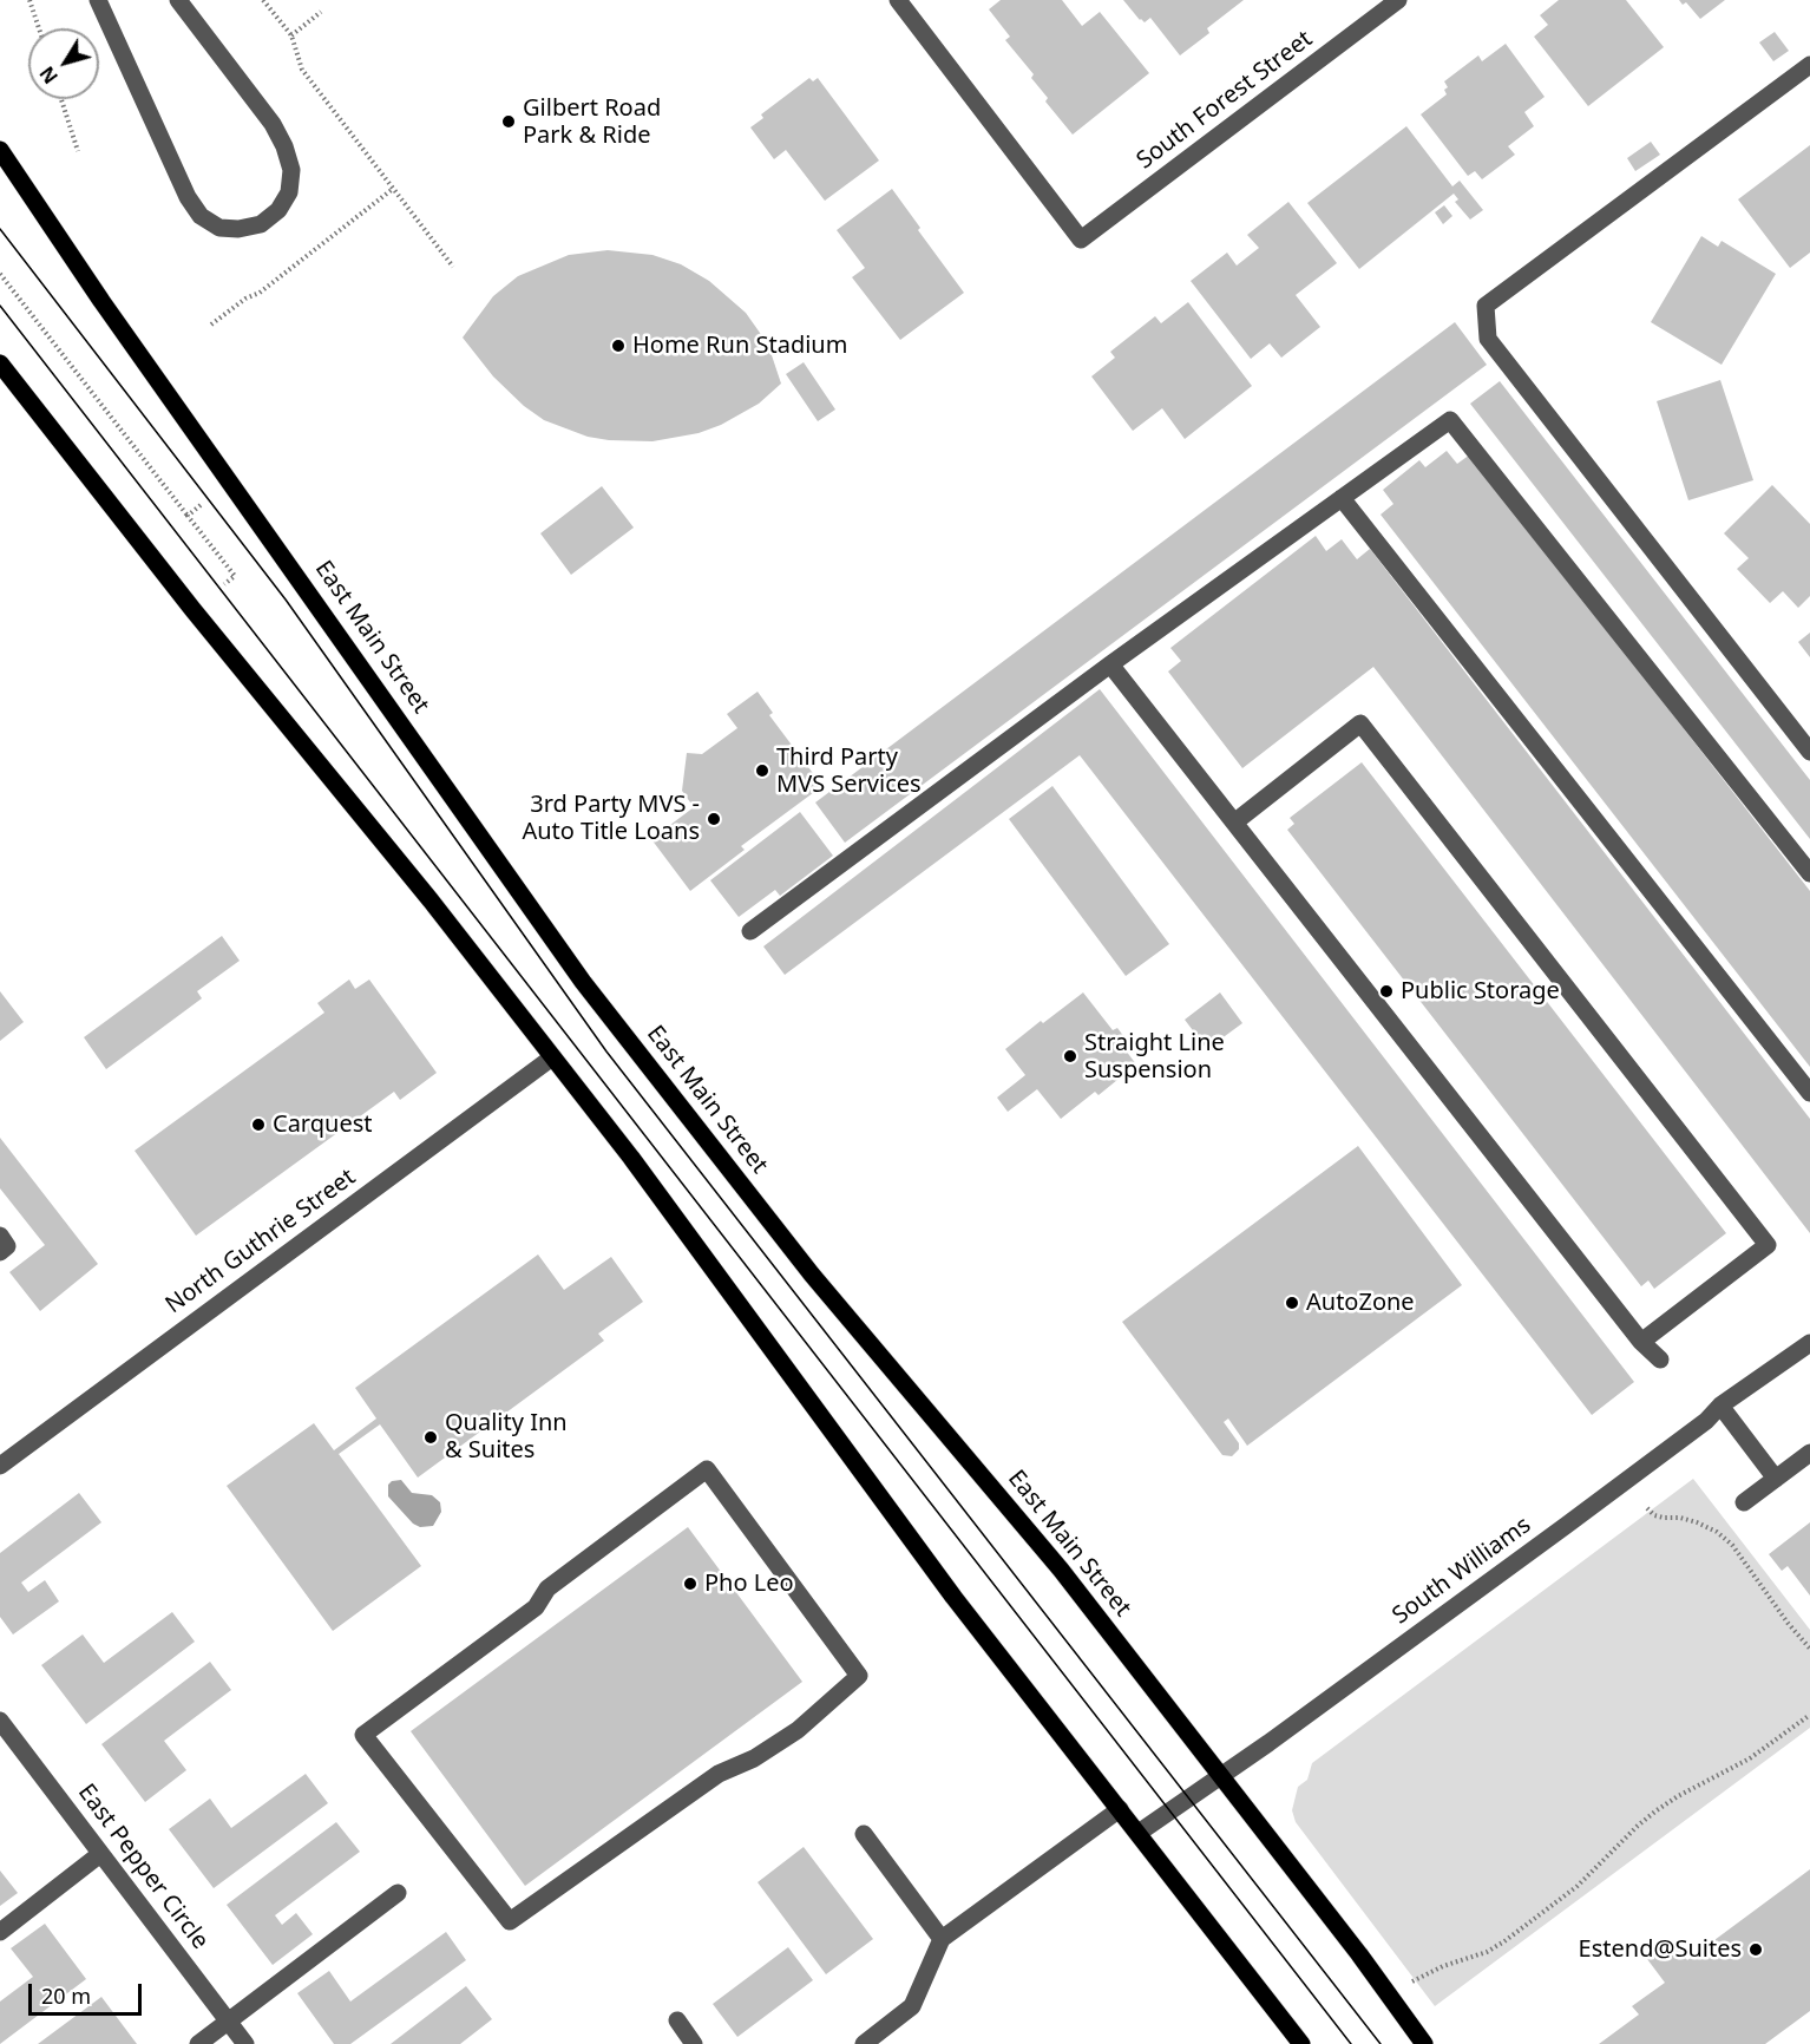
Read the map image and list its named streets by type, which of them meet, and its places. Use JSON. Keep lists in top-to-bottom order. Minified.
{"streets":{"main road":["East Main Street"],"street":["South Forest Street","North Guthrie Street","South Williams","East Pepper Circle"]},"crossings":[["East Main Street","South Williams"]],"places":["Gilbert Road Park & Ride","Home Run Stadium","Third Party MVS Services","3rd Party MVS - Auto Title Loans","Public Storage","Straight Line Suspension","Carquest","AutoZone","Quality Inn & Suites","Pho Leo","Estend@Suites"],"scale_bar":"20 m","north":"bottom left"}
